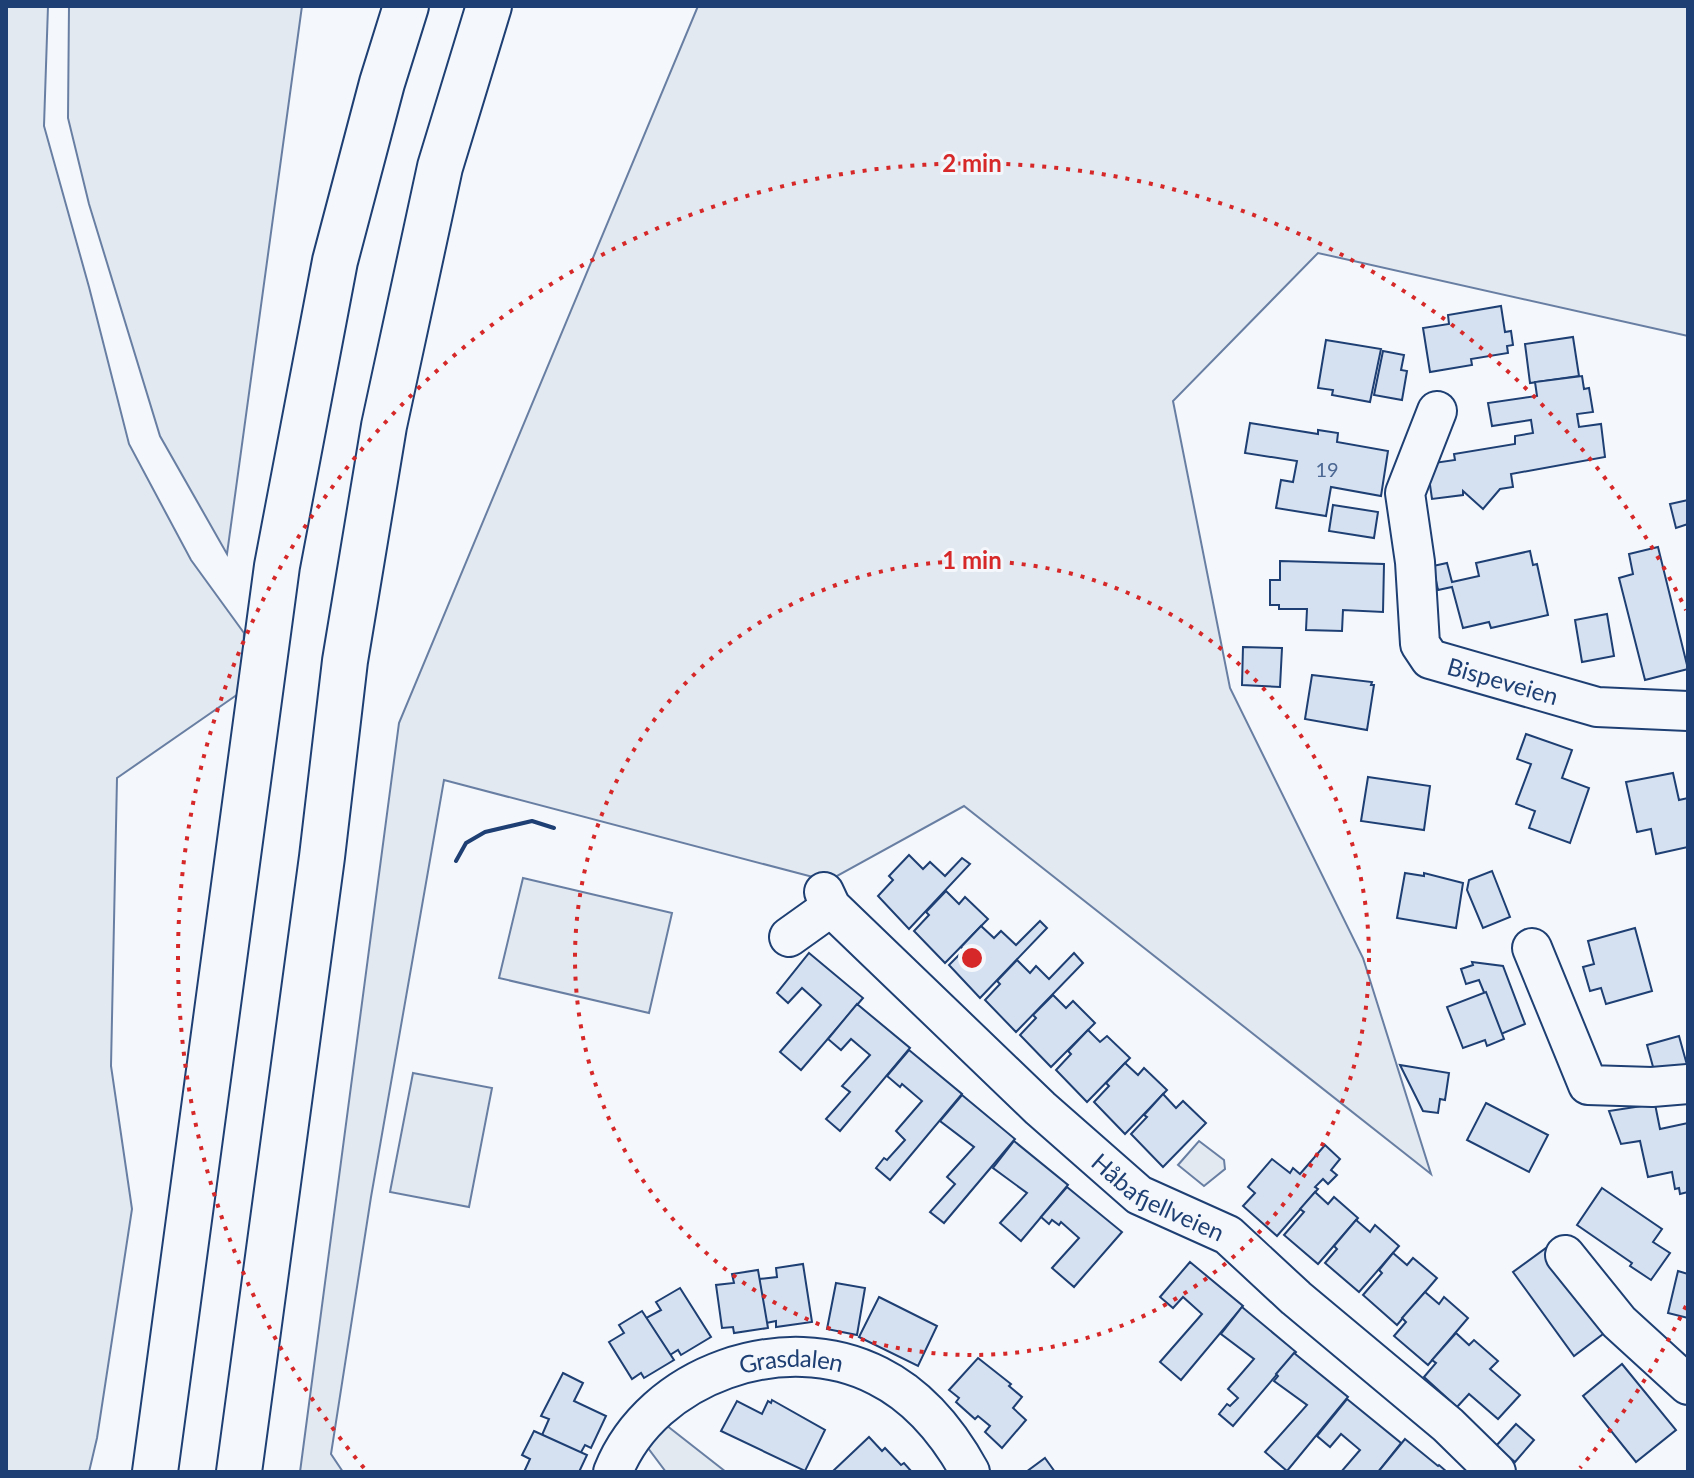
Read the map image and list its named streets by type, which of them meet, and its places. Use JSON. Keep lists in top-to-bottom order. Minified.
{"streets":{"street":["Bispeveien","Håbafjellveien","Grasdalen"]},"house_numbers":["19"],"rings":["2 min","1 min"]}
